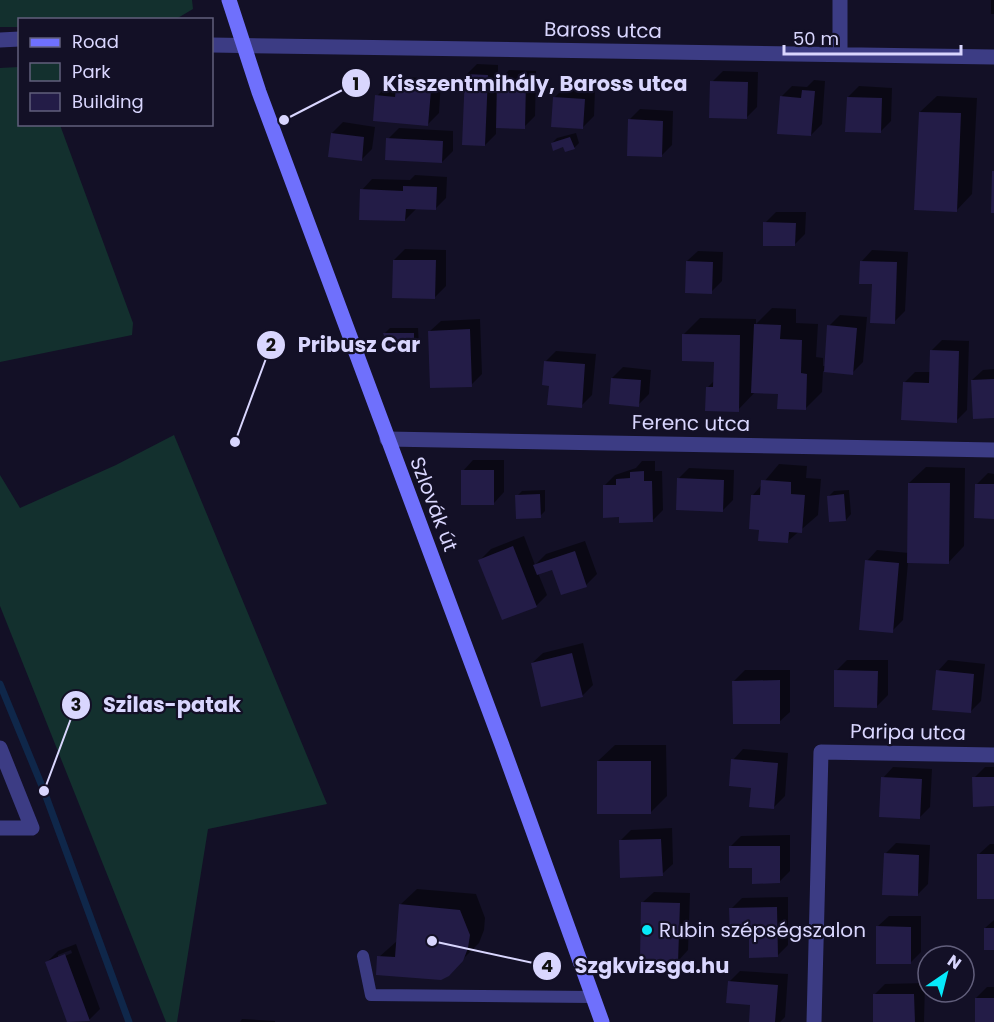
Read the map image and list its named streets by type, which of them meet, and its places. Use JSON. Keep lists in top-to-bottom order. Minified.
{"streets":{"main road":["Szlovák út"],"street":["Baross utca","Ferenc utca","Paripa utca"]},"crossings":[["Baross utca","Szlovák út"],["Ferenc utca","Szlovák út"]],"places":["Kisszentmihály, Baross utca","Pribusz Car","Szilas-patak","Rubin szépségszalon","Szgkvizsga.hu"],"legend":["Road","Park","Building"],"scale_bar":"50 m","north":"top right"}
